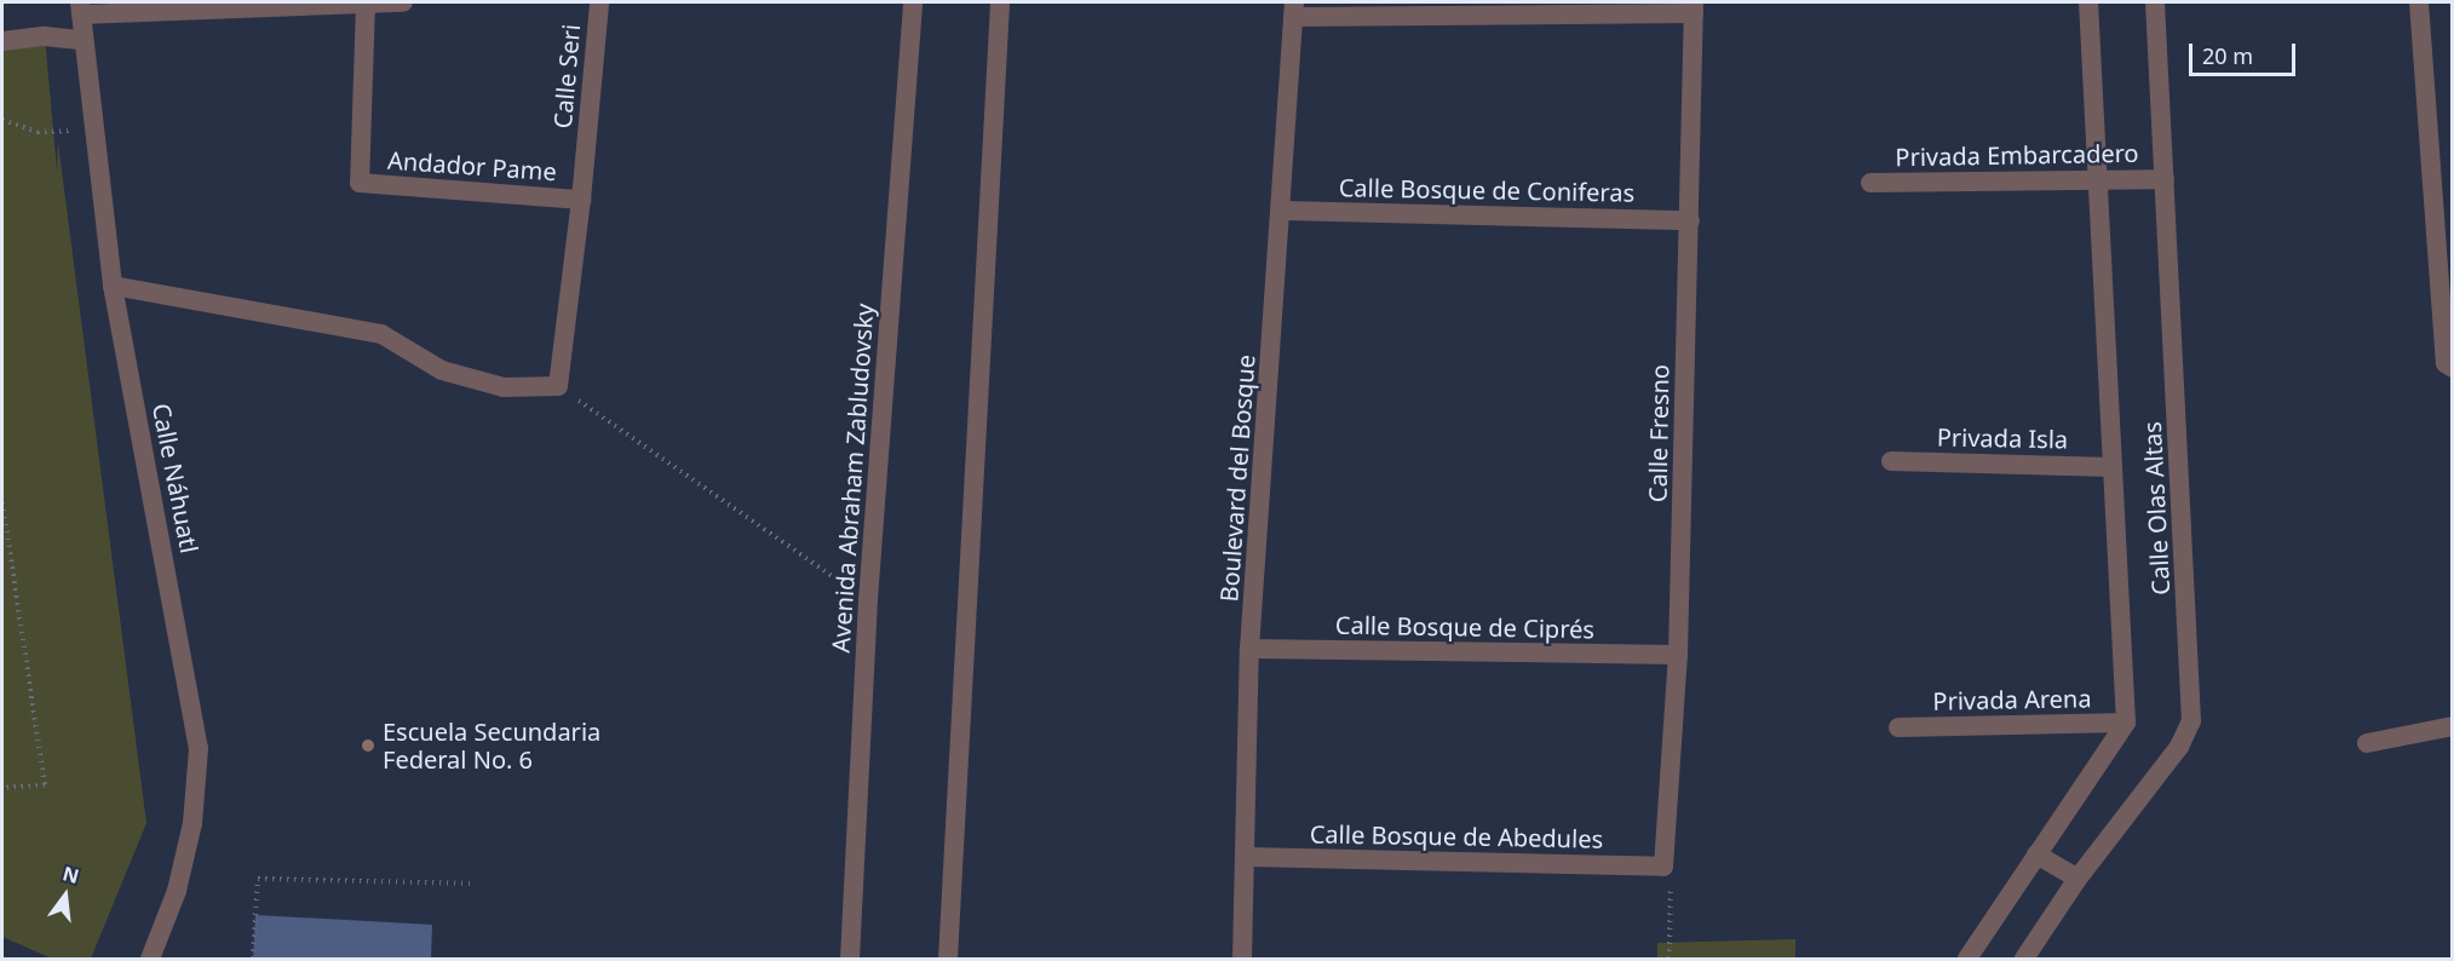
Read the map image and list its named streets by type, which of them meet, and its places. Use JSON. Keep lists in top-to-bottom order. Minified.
{"streets":{"street":["Calle Seri","Privada Embarcadero","Andador Pame","Calle Bosque de Coniferas","Calle Fresno","Privada Isla","Calle Náhuatl","Avenida Abraham Zabludovsky","Boulevard del Bosque","Calle Olas Altas","Calle Bosque de Ciprés","Privada Arena","Calle Bosque de Abedules"]},"crossings":[["Calle Seri","Andador Pame"],["Privada Embarcadero","Calle Olas Altas"],["Calle Bosque de Coniferas","Calle Fresno"],["Calle Bosque de Coniferas","Boulevard del Bosque"],["Calle Fresno","Calle Bosque de Ciprés"],["Calle Fresno","Calle Bosque de Abedules"],["Privada Isla","Calle Olas Altas"],["Boulevard del Bosque","Calle Bosque de Ciprés"],["Boulevard del Bosque","Calle Bosque de Abedules"],["Calle Olas Altas","Privada Arena"]],"places":["Escuela Secundaria Federal No. 6"],"scale_bar":"20 m","north":"top"}
